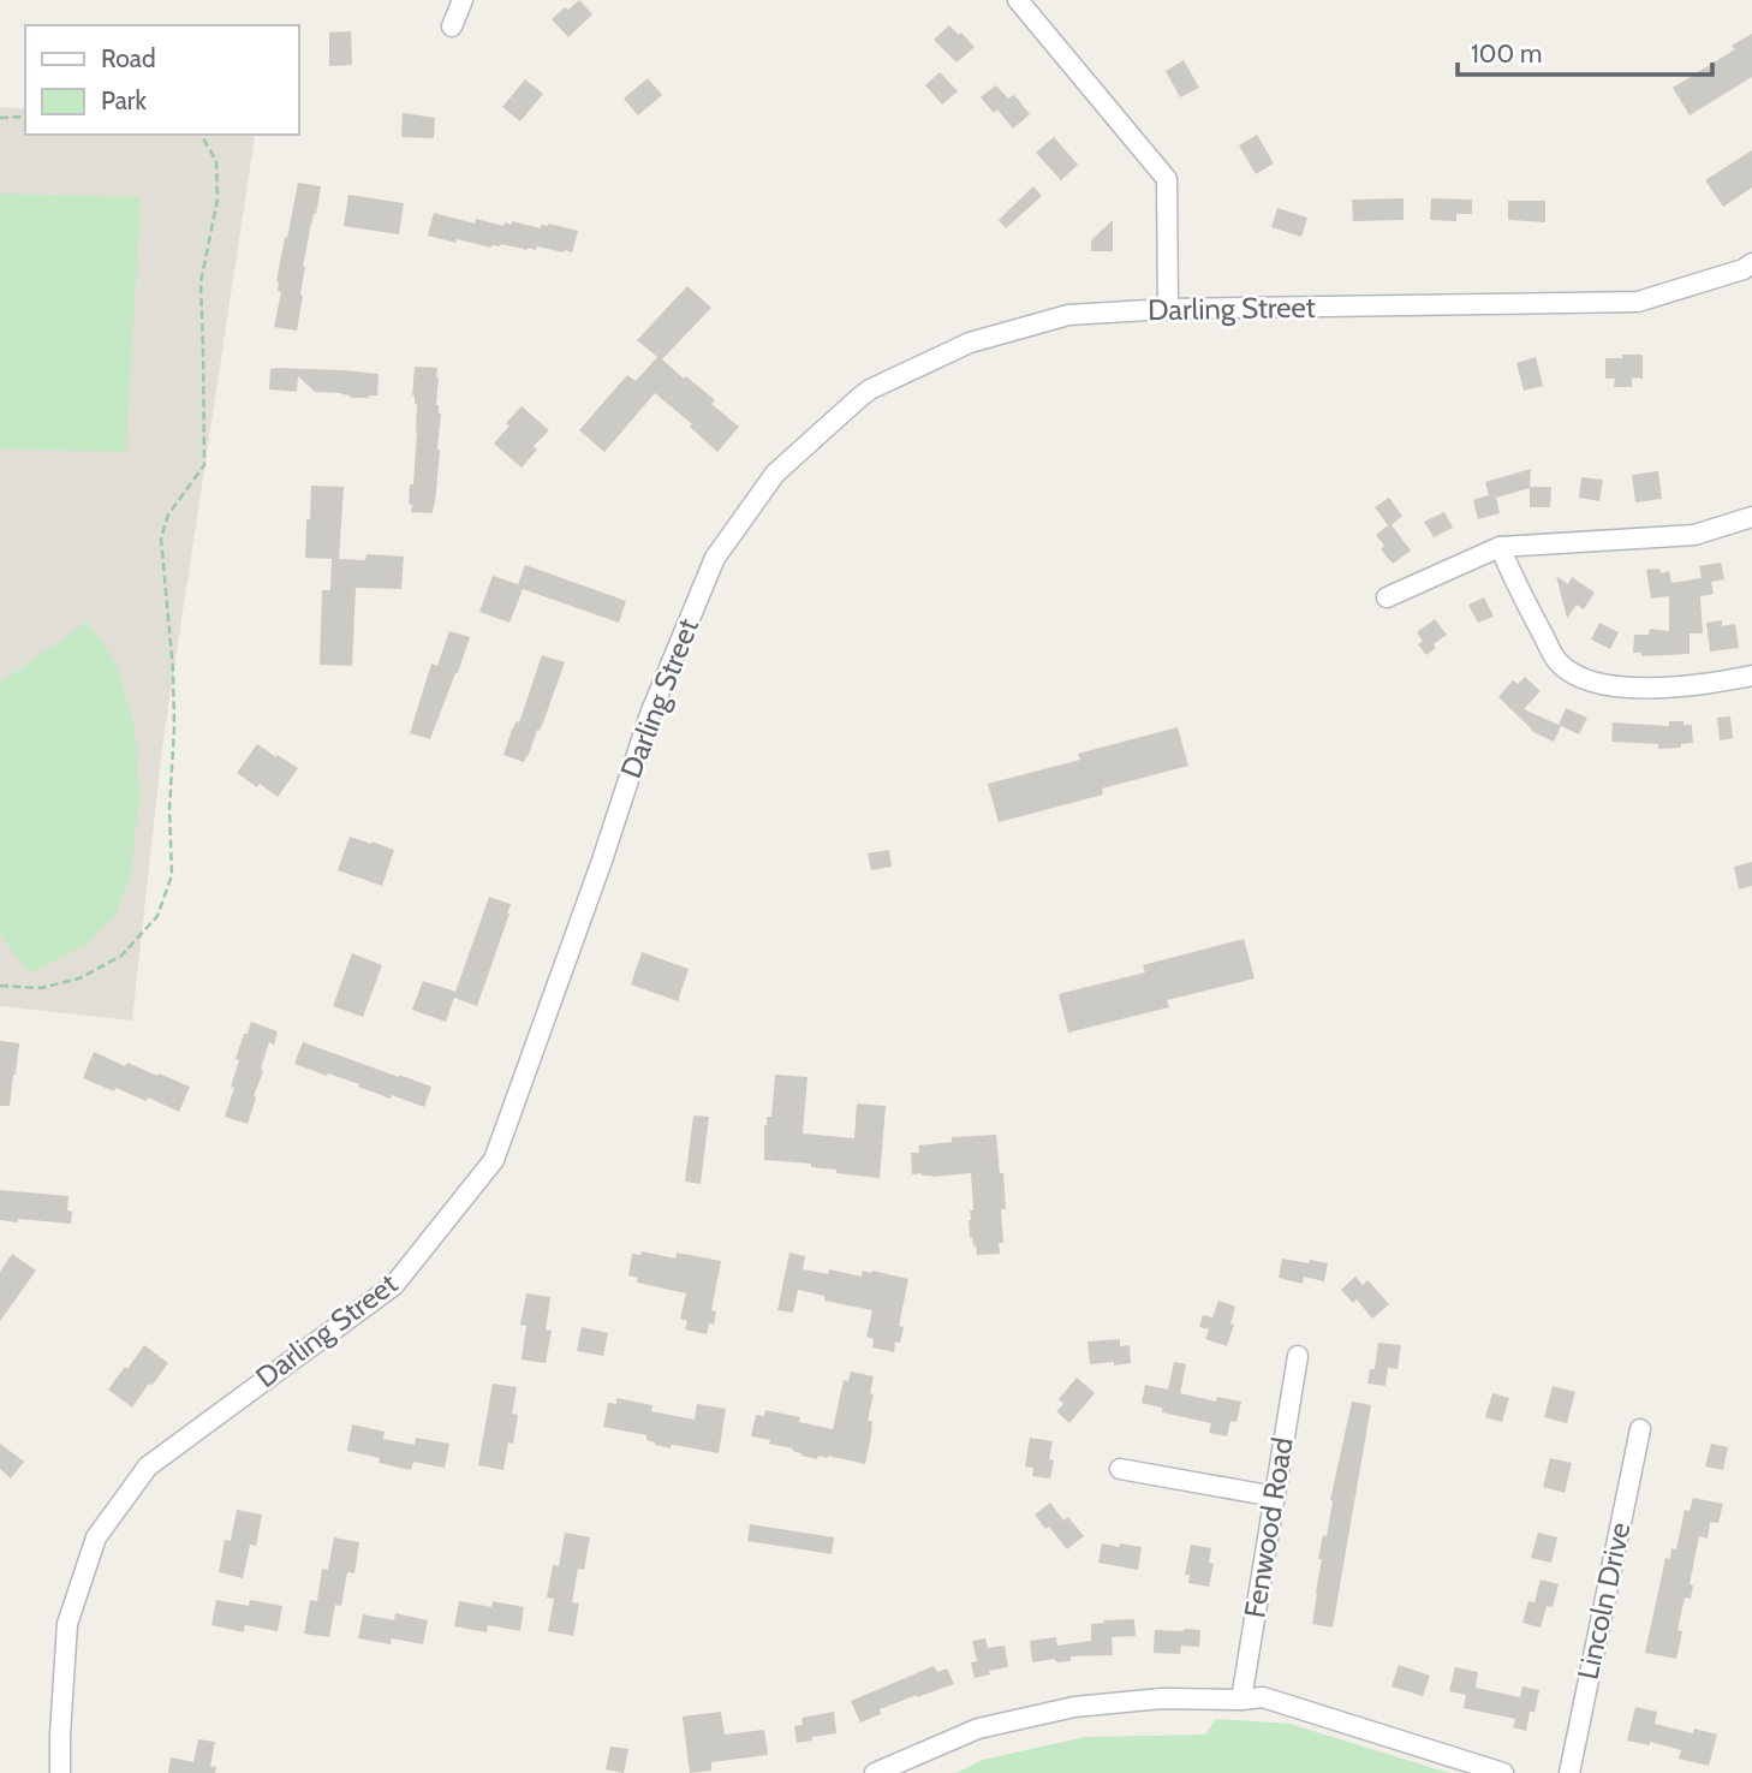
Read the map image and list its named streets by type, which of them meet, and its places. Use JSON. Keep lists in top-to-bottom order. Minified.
{"streets":{"street":["Darling Street","Fenwood Road","Lincoln Drive"]},"legend":["Road","Park"],"scale_bar":"100 m"}
